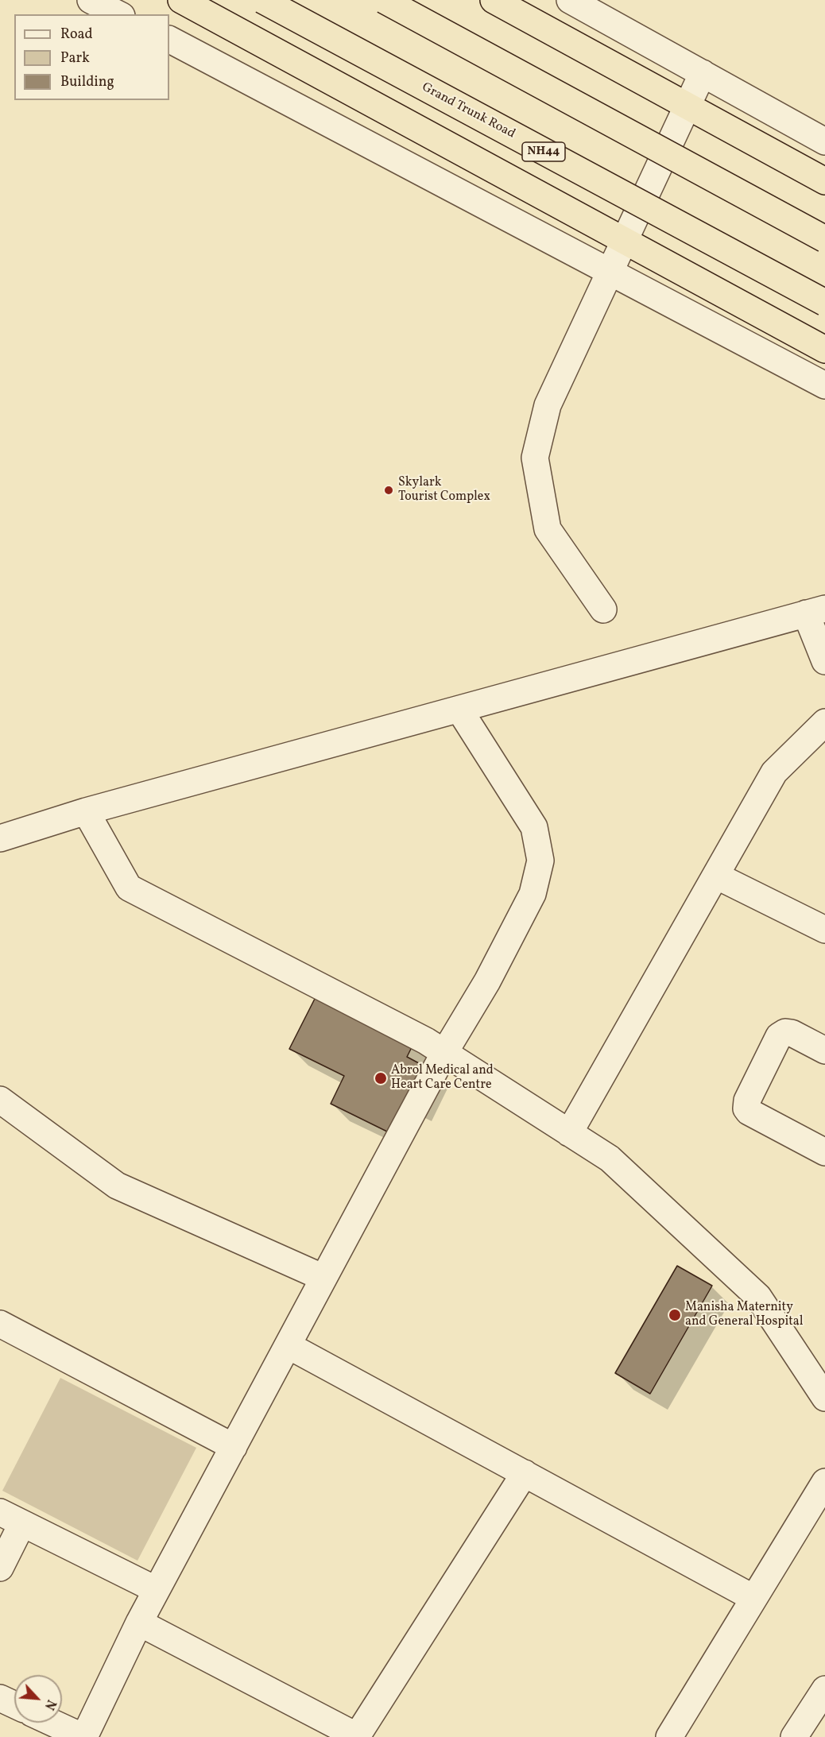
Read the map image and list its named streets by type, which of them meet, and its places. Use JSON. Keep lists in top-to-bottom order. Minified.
{"streets":{"highway":["Grand Trunk Road","NH44"]},"places":["Skylark Tourist Complex","Abrol Medical and Heart Care Centre","Manisha Maternity and General Hospital"],"legend":["Road","Park","Building"],"north":"bottom right"}
